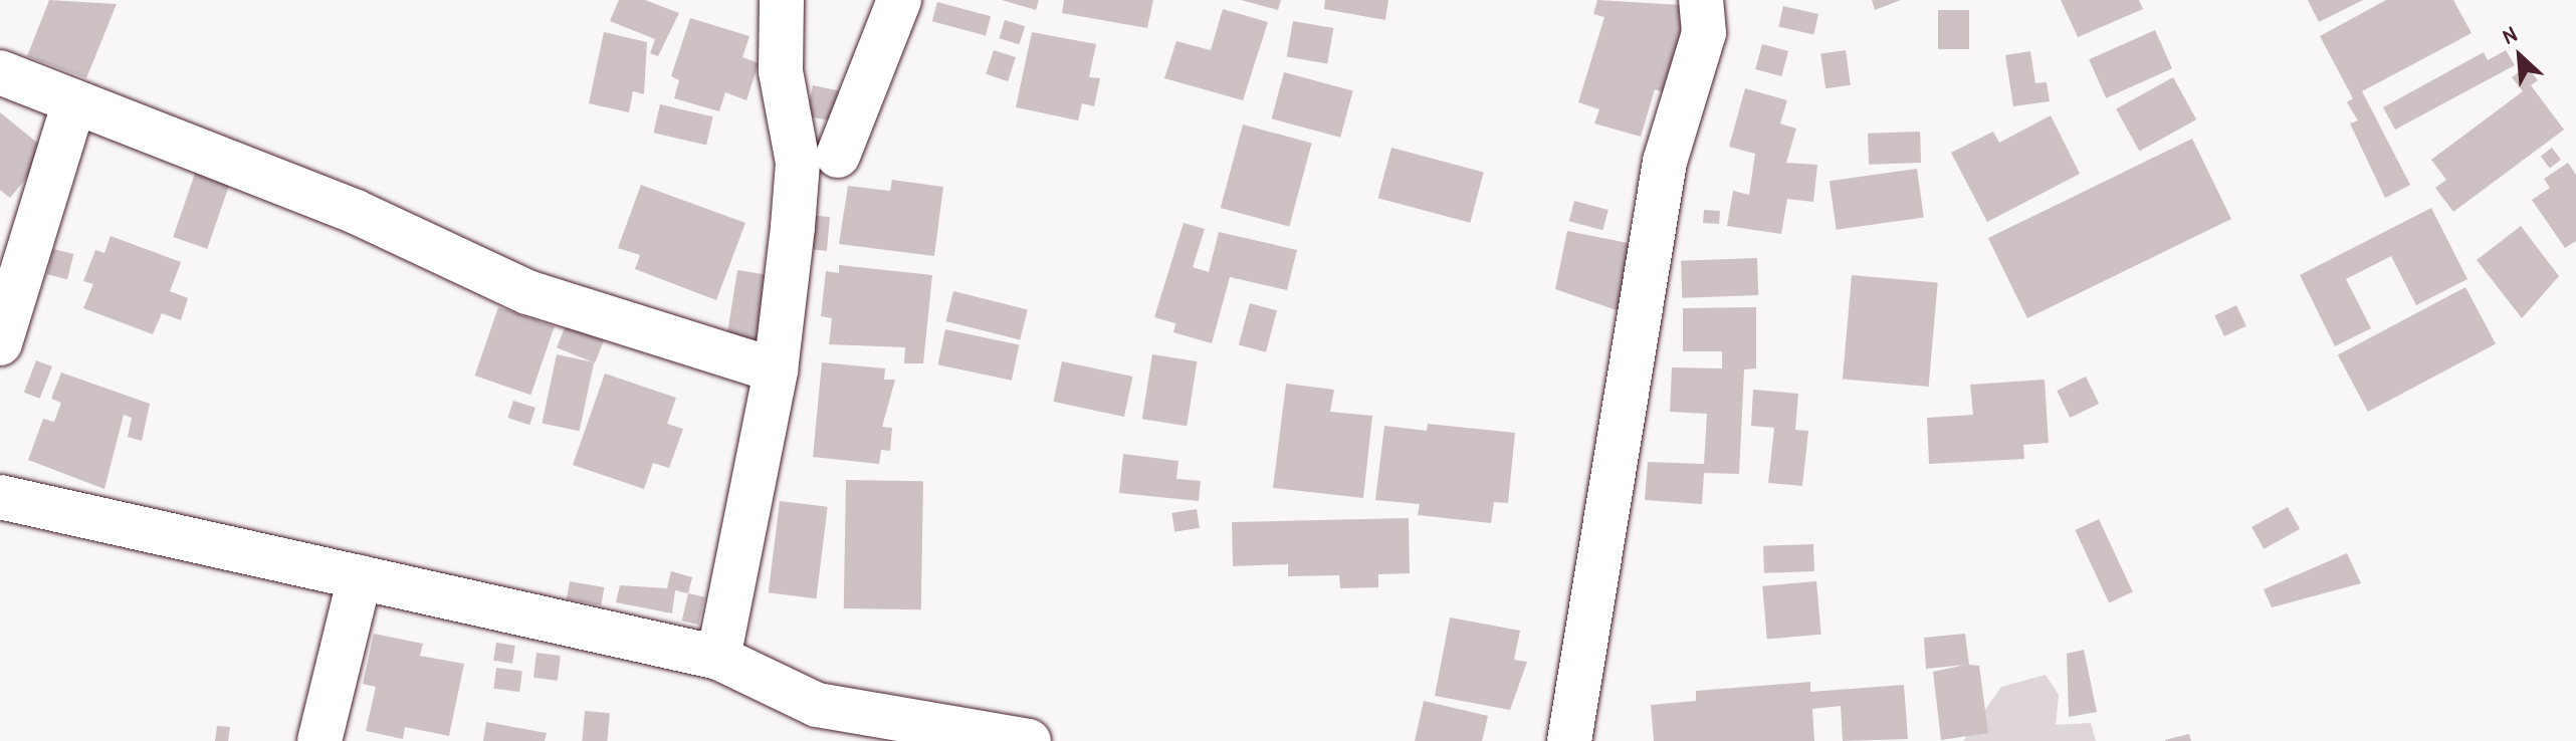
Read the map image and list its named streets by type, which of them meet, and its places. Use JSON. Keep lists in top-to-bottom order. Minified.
{"north":"top left"}
